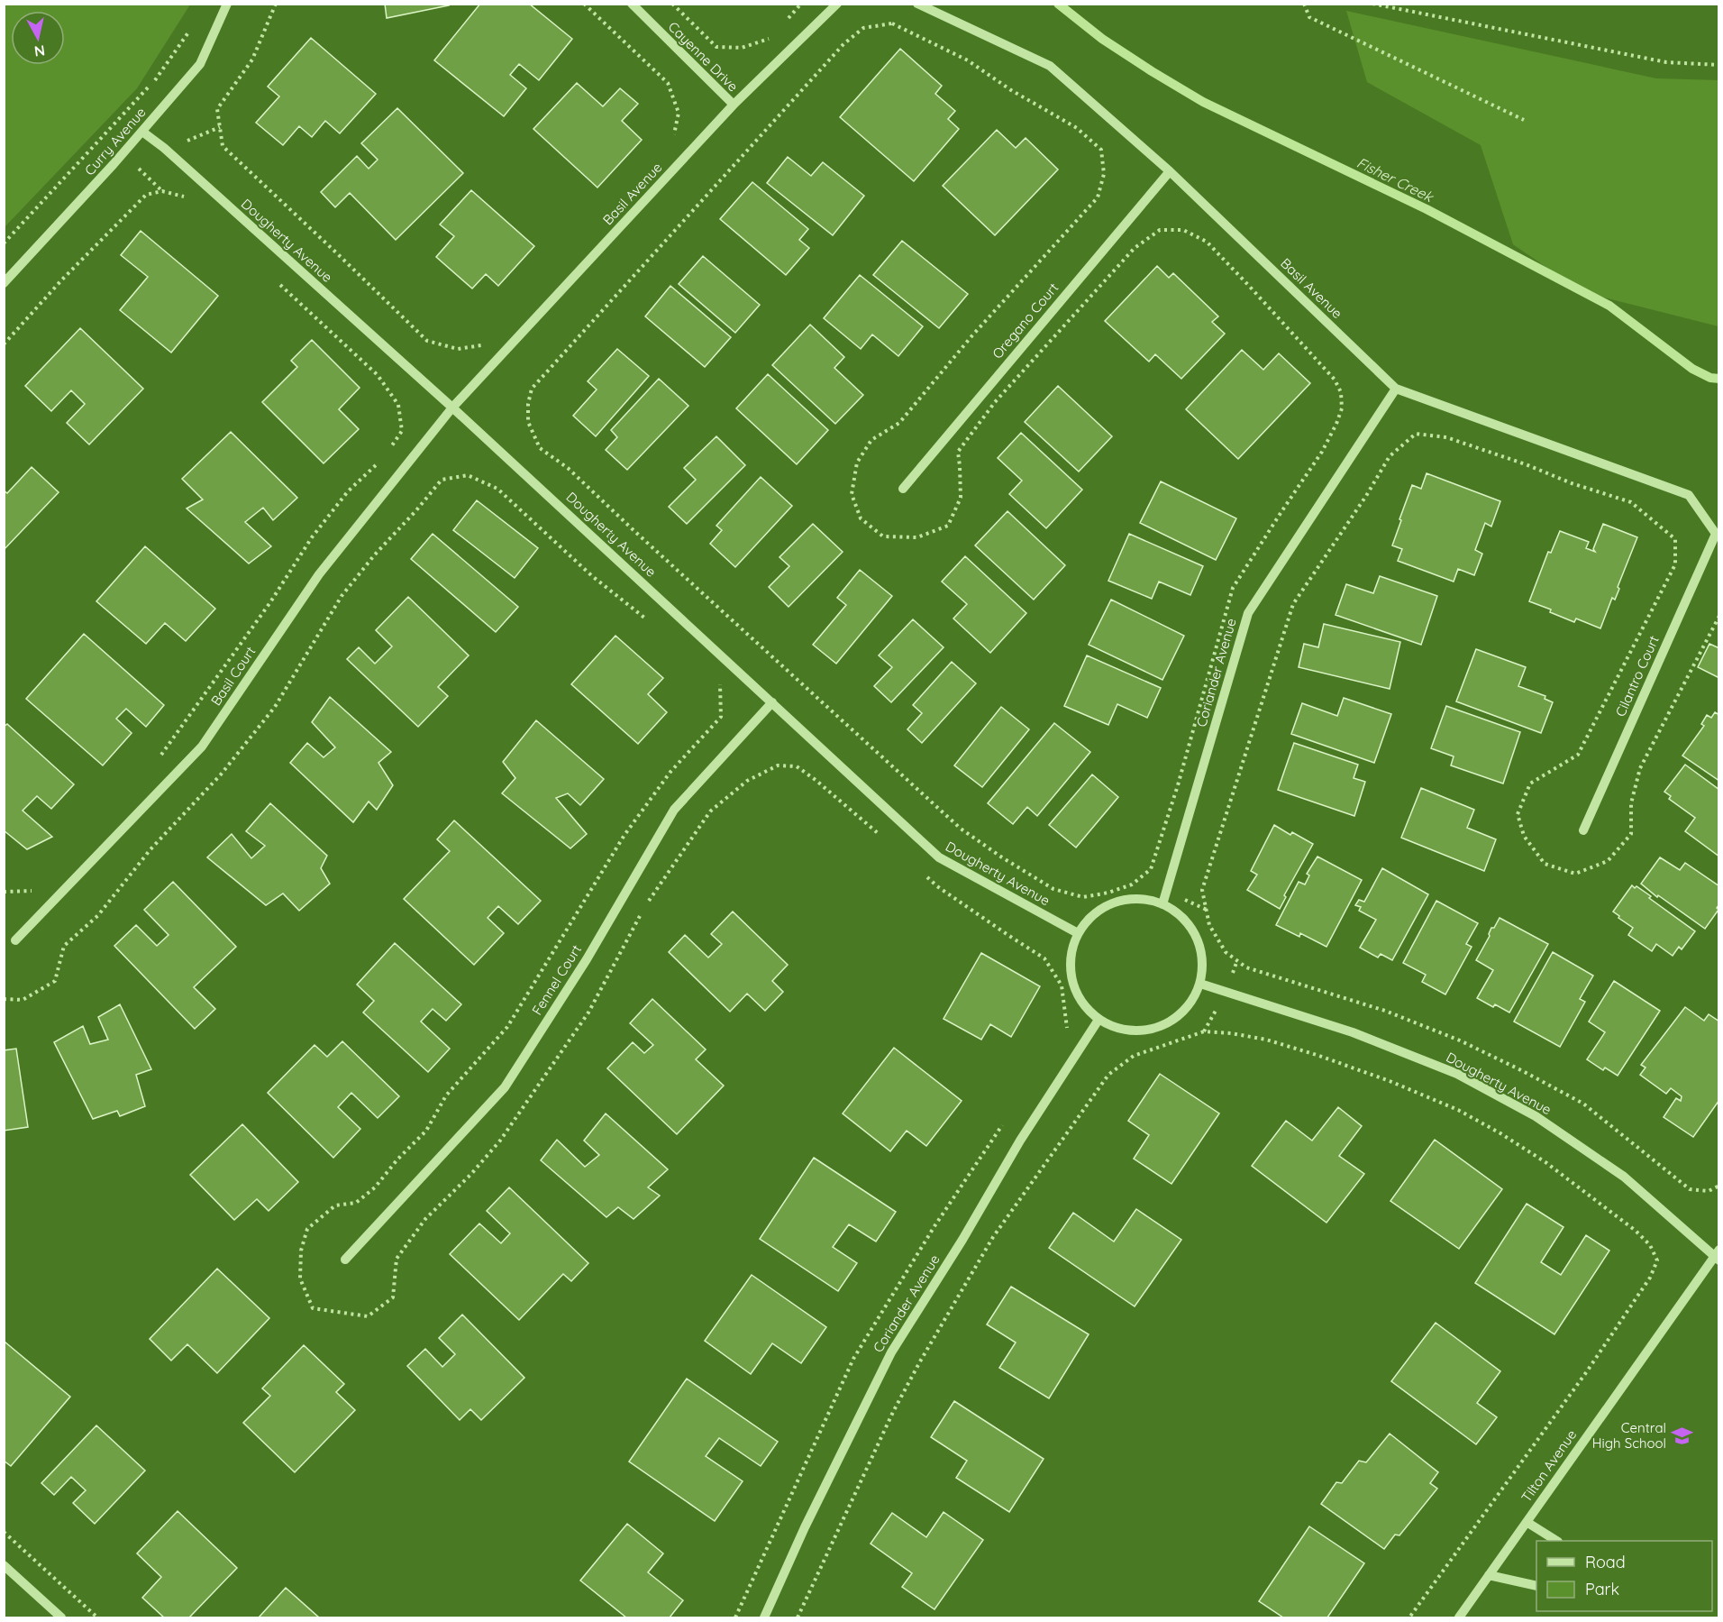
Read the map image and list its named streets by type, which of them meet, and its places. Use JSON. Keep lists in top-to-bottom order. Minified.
{"streets":{"street":["Cayenne Drive","Curry Avenue","Basil Avenue","Dougherty Avenue","Oregano Court","Coriander Avenue","Basil Court","Cilantro Court","Fennel Court","Tilton Avenue"]},"crossings":[["Cayenne Drive","Basil Avenue"],["Curry Avenue","Dougherty Avenue"],["Basil Avenue","Dougherty Avenue"],["Basil Avenue","Oregano Court"],["Basil Avenue","Coriander Avenue"],["Basil Avenue","Basil Court"],["Basil Avenue","Cilantro Court"],["Dougherty Avenue","Coriander Avenue"],["Dougherty Avenue","Basil Court"],["Dougherty Avenue","Fennel Court"],["Dougherty Avenue","Tilton Avenue"]],"water":["Fisher Creek"],"places":{"school or university":["Central High School"]},"legend":["Road","Park"],"north":"bottom"}
